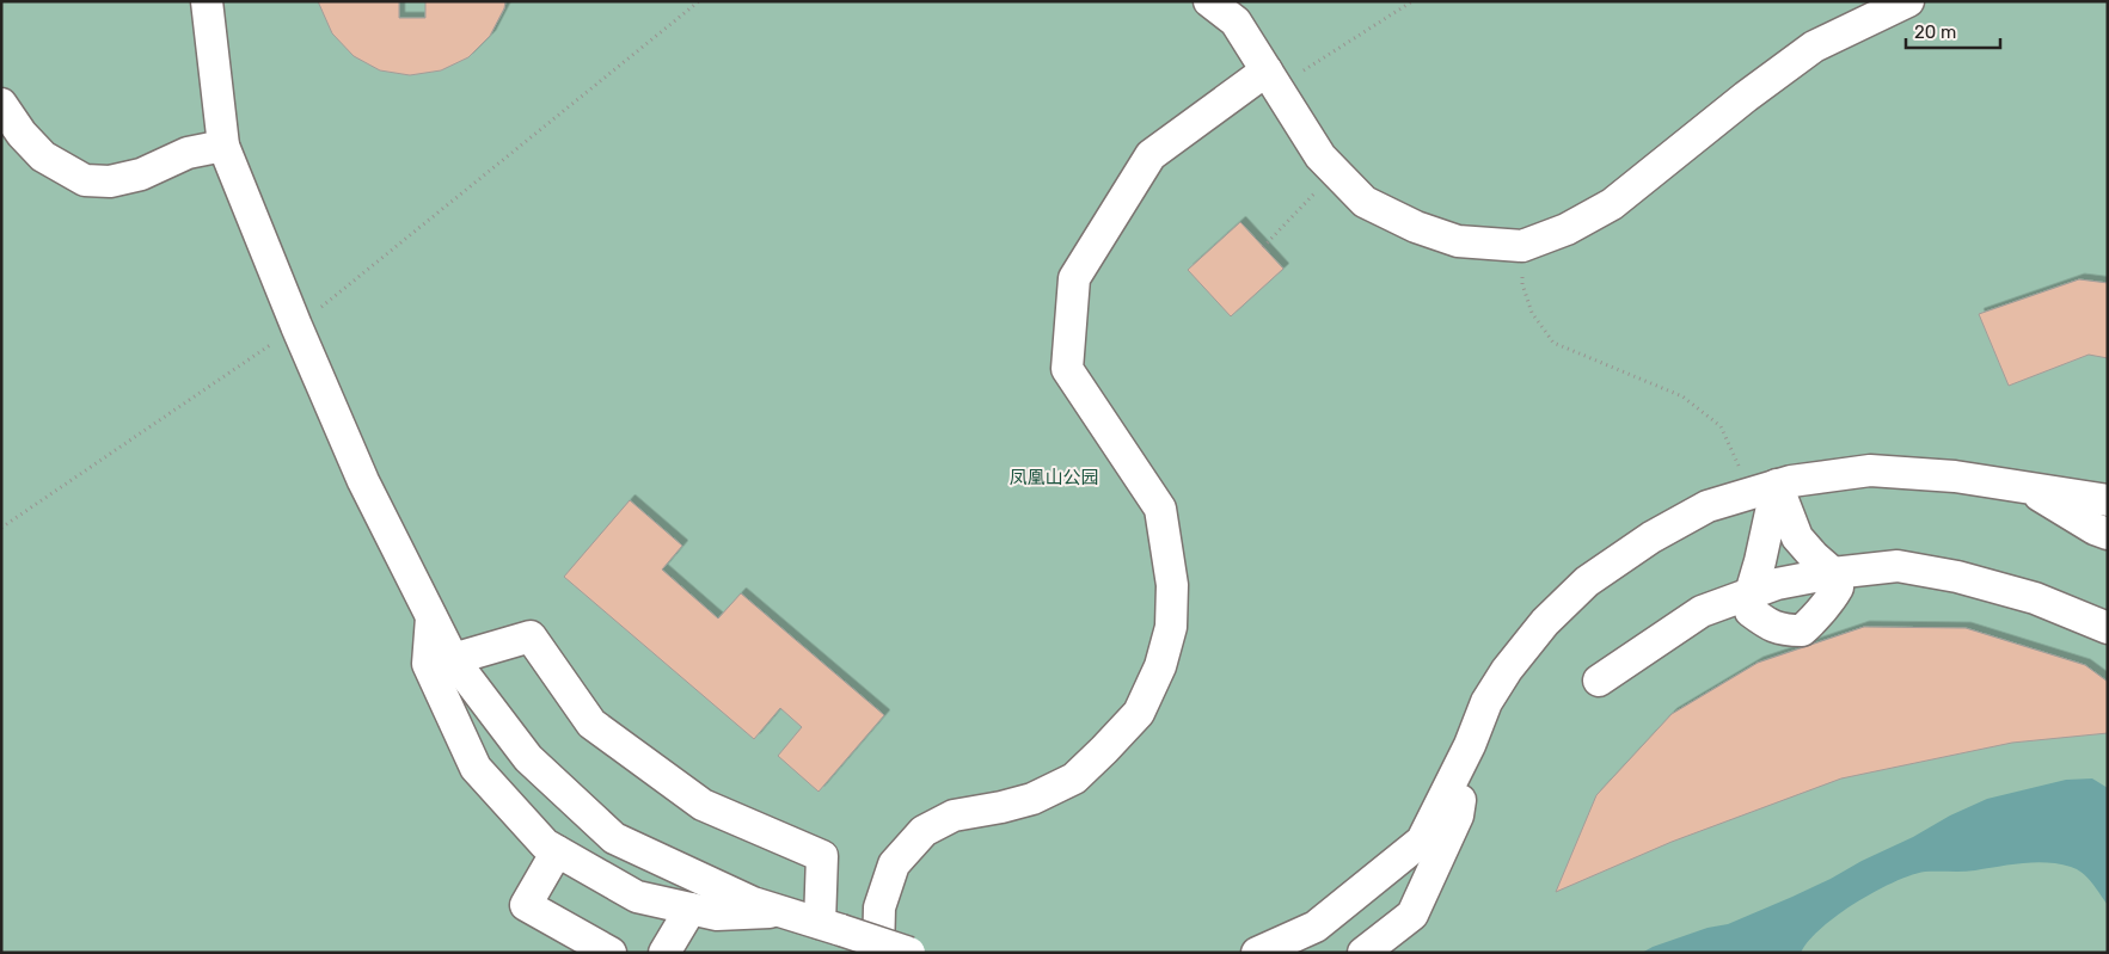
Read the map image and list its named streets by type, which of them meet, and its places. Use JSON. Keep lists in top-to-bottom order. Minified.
{"parks":["凤凰山公园"],"scale_bar":"20 m"}
